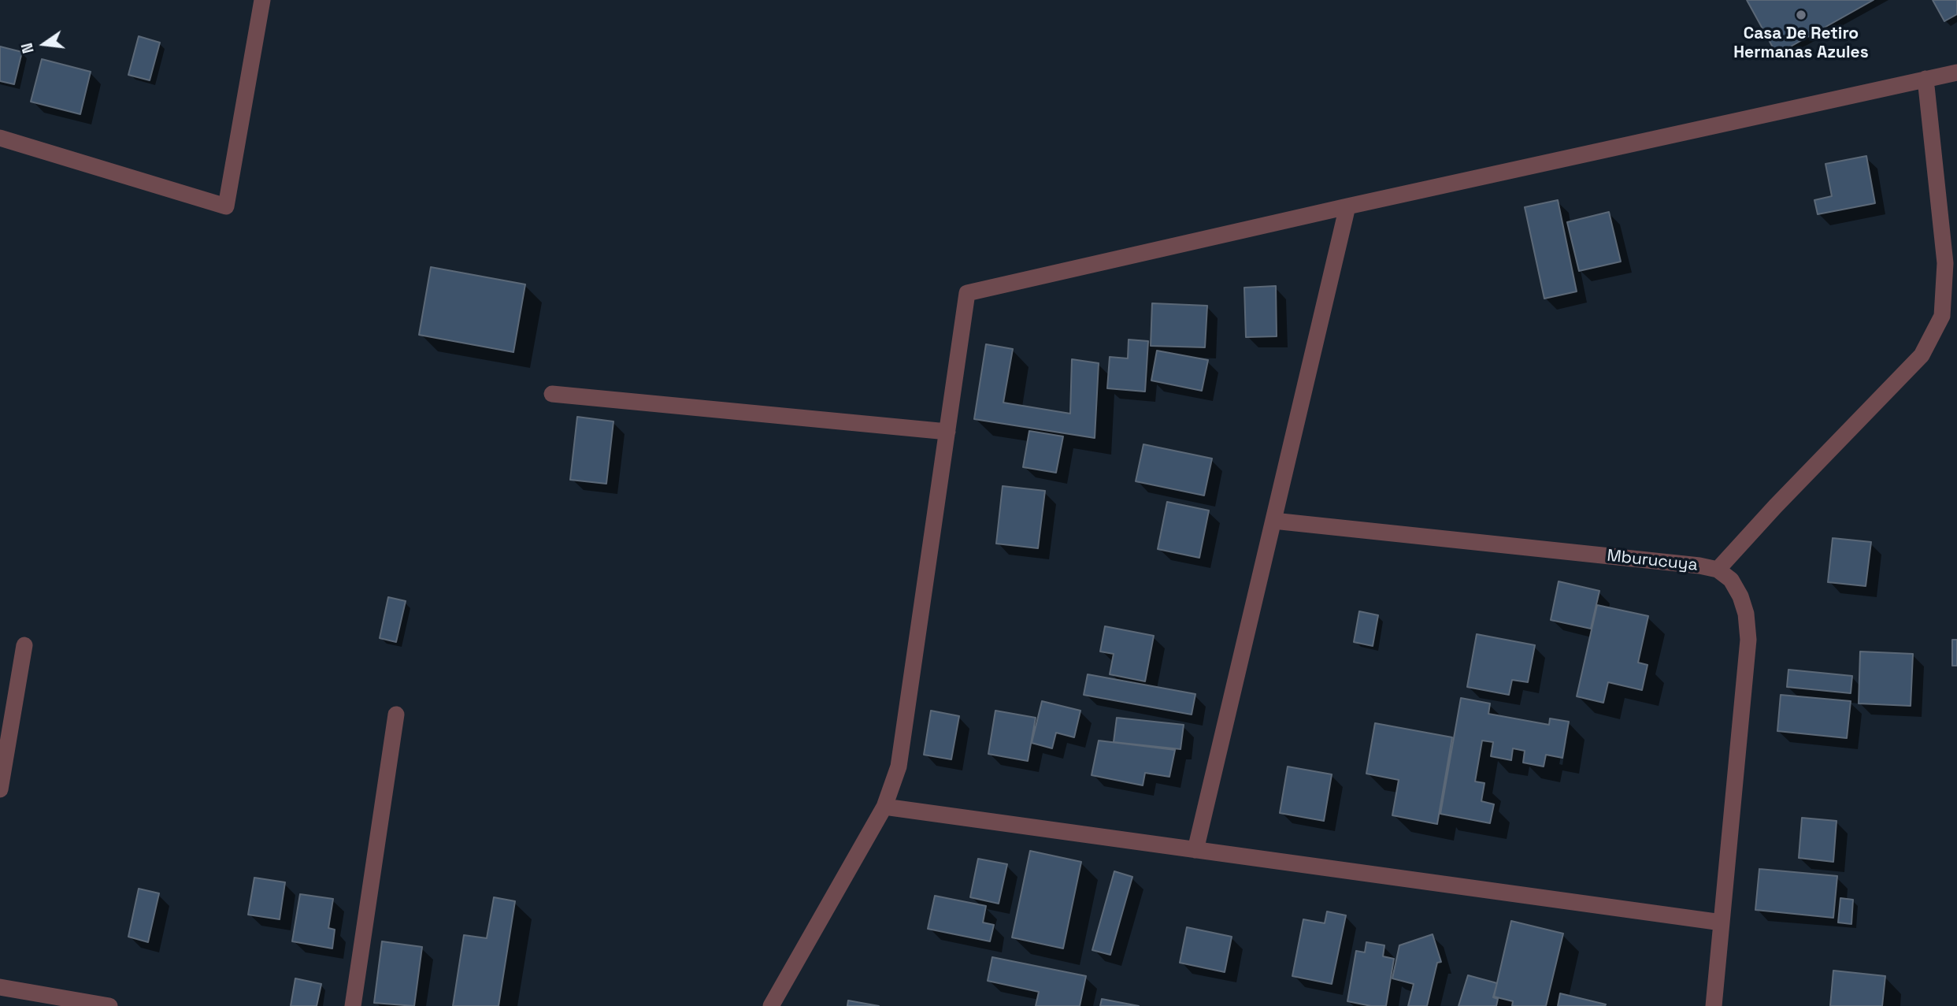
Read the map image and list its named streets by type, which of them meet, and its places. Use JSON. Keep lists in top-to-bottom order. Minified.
{"streets":{"street":["Mburucuya"]},"places":["Casa De Retiro Hermanas Azules"],"north":"left"}
